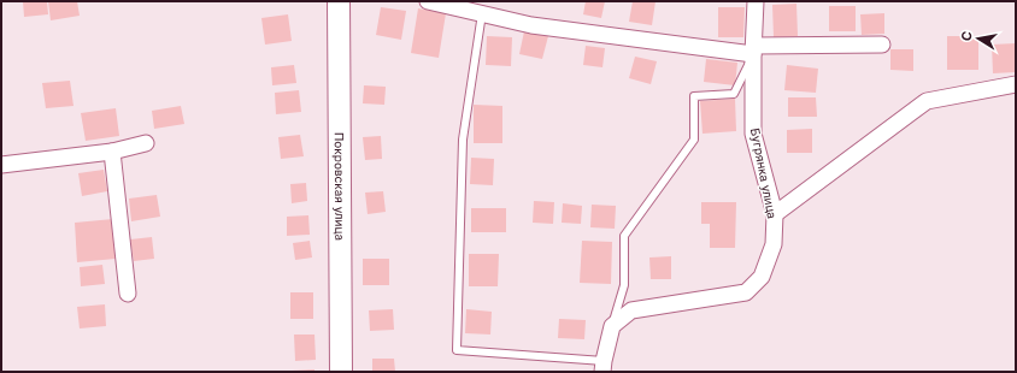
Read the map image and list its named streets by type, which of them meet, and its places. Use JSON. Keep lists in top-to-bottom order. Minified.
{"streets":{"street":["Бугрянка улица","Покровская улица"]},"north":"left"}
